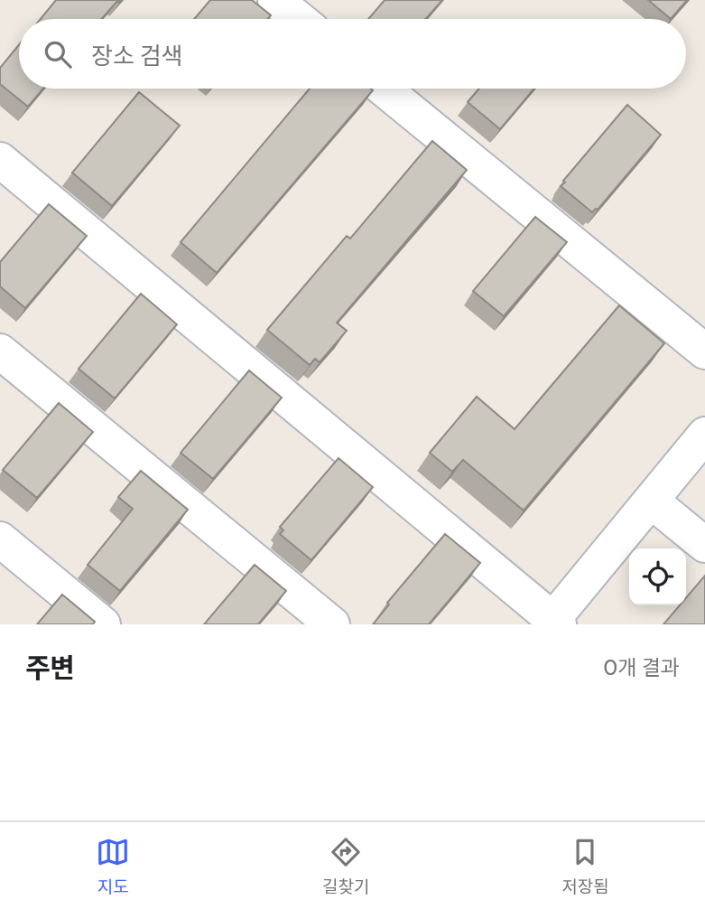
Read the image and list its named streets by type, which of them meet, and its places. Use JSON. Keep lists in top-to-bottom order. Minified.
{"page":{"search":"장소 검색","heading":["주변","0개 결과"],"nav":["지도","길찾기","저장됨"]}}
